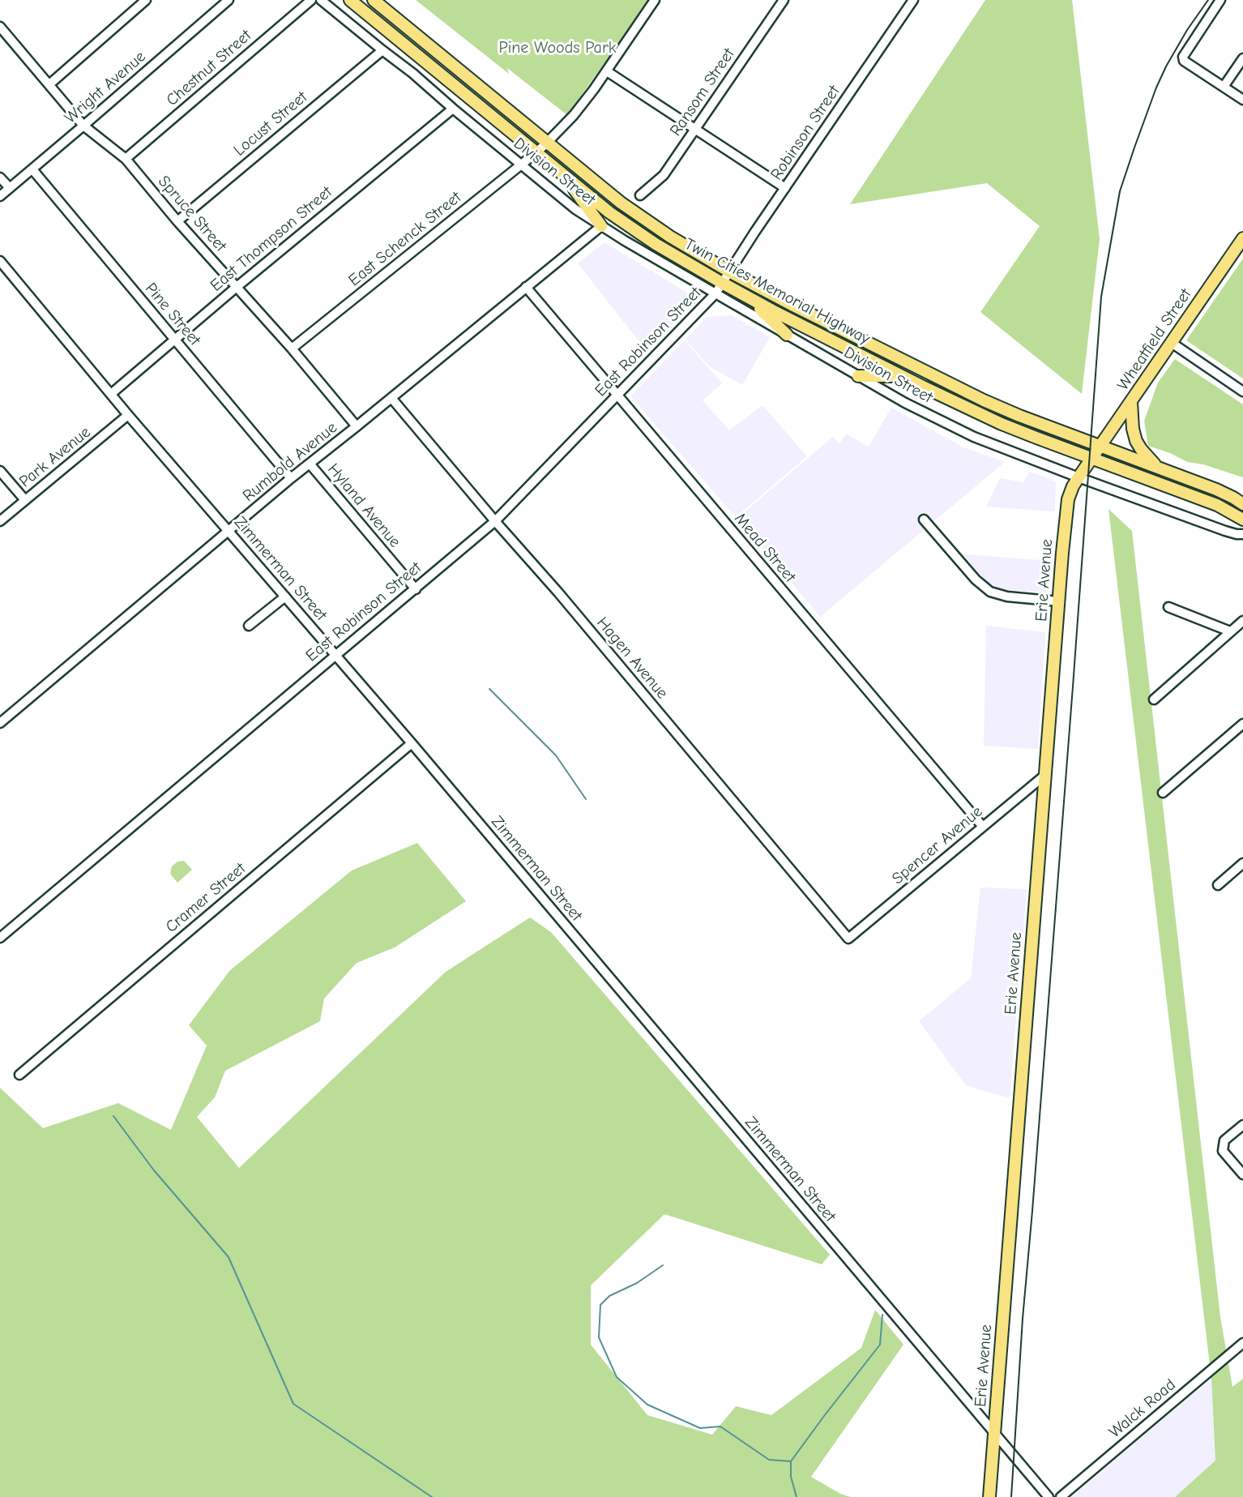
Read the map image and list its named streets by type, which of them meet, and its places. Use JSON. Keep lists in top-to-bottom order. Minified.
{"streets":{"main road":["Twin Cities Memorial Highway","Wheatfield Street","Erie Avenue"],"street":["Chestnut Street","Wright Avenue","Ransom Street","Locust Street","Robinson Street","Division Street","Spruce Street","East Thompson Street","East Schenck Street","Pine Street","East Robinson Street","Park Avenue","Rumbold Avenue","Hyland Avenue","Mead Street","Zimmerman Street","Hagen Avenue","Spencer Avenue","Cramer Street","Walck Road"]},"crossings":[["Chestnut Street","Spruce Street"],["Wright Avenue","Spruce Street"],["Wright Avenue","Pine Street"],["Locust Street","Division Street"],["Locust Street","Spruce Street"],["Robinson Street","Twin Cities Memorial Highway"],["Robinson Street","East Robinson Street"],["Division Street","East Thompson Street"],["Division Street","East Schenck Street"],["Division Street","East Robinson Street"],["Division Street","Rumbold Avenue"],["Division Street","Erie Avenue"],["Spruce Street","East Thompson Street"],["Spruce Street","East Schenck Street"],["Spruce Street","Rumbold Avenue"],["East Thompson Street","Pine Street"],["East Thompson Street","Zimmerman Street"],["East Schenck Street","Twin Cities Memorial Highway"],["Twin Cities Memorial Highway","Wheatfield Street"],["Twin Cities Memorial Highway","East Robinson Street"],["Twin Cities Memorial Highway","Erie Avenue"],["Pine Street","Rumbold Avenue"],["Wheatfield Street","Erie Avenue"],["East Robinson Street","Hyland Avenue"],["East Robinson Street","Mead Street"],["East Robinson Street","Zimmerman Street"],["East Robinson Street","Hagen Avenue"],["Park Avenue","Zimmerman Street"],["Rumbold Avenue","Hyland Avenue"],["Rumbold Avenue","Mead Street"],["Rumbold Avenue","Zimmerman Street"],["Rumbold Avenue","Hagen Avenue"],["Mead Street","Spencer Avenue"],["Zimmerman Street","Erie Avenue"],["Zimmerman Street","Cramer Street"],["Erie Avenue","Spencer Avenue"],["Hagen Avenue","Spencer Avenue"]],"parks":["Pine Woods Park"]}
